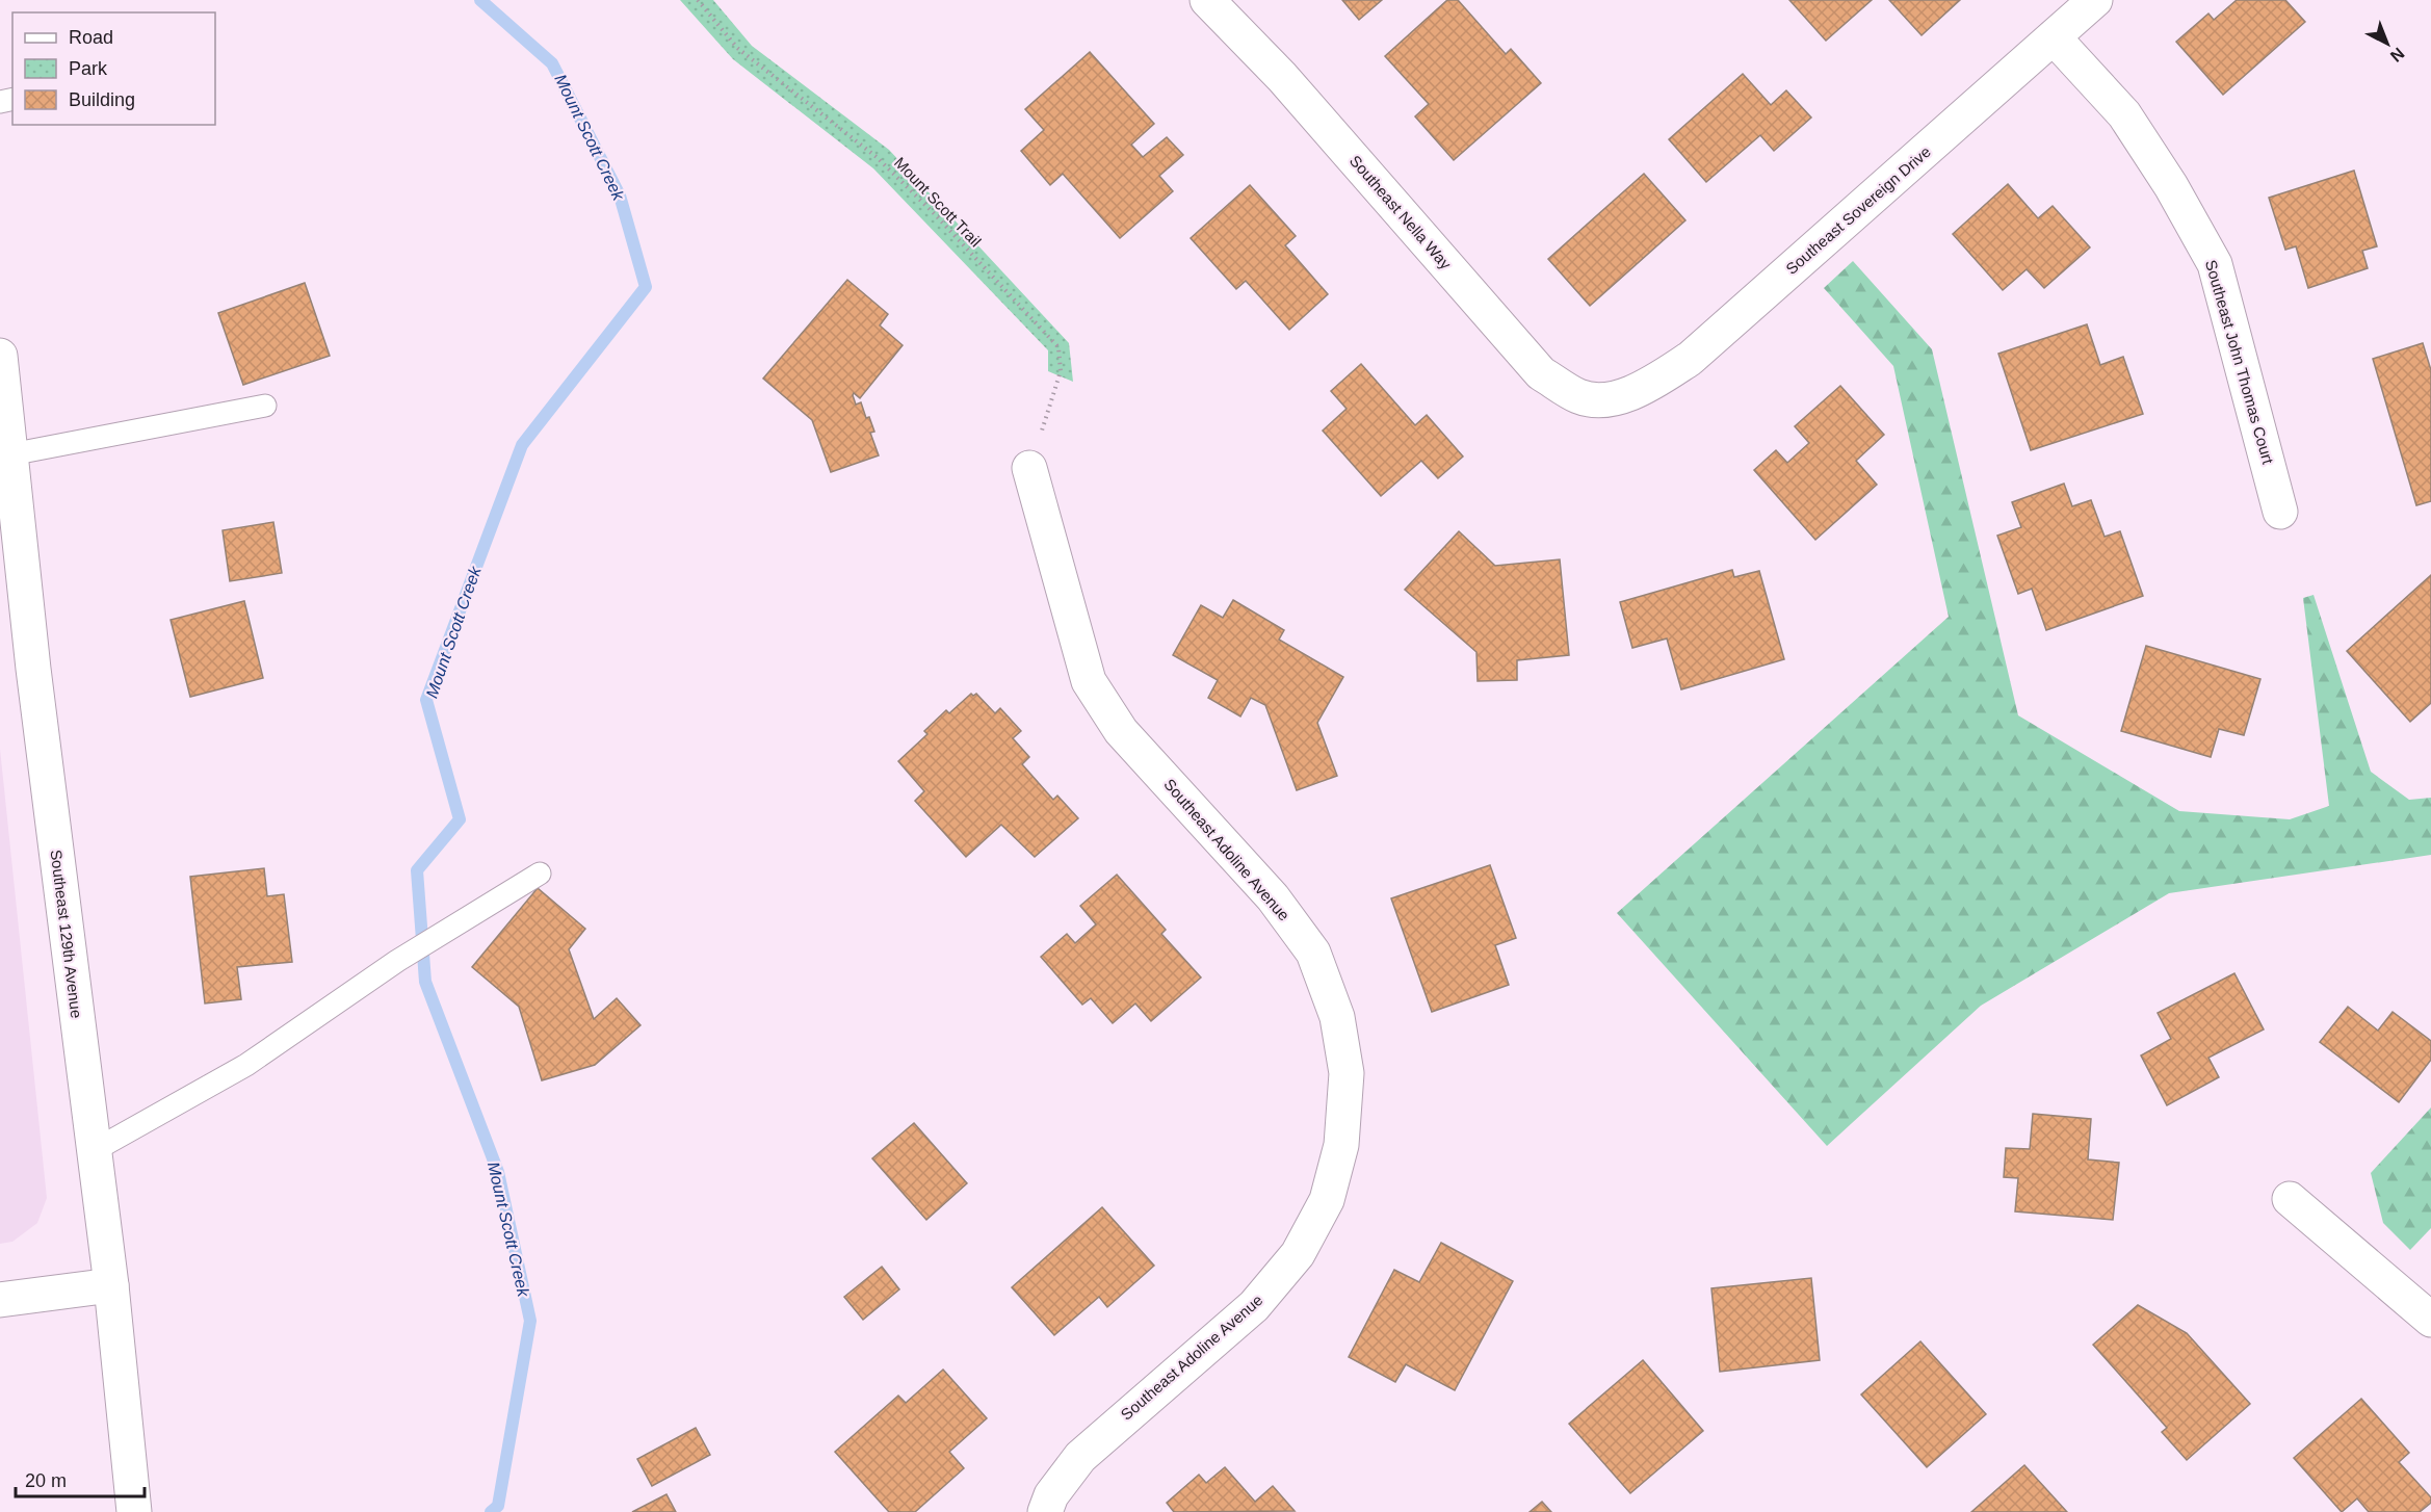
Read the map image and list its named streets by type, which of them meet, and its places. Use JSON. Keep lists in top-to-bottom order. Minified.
{"streets":{"street":["Southeast Sovereign Drive","Southeast Nella Way","Southeast John Thomas Court","Southeast Adoline Avenue","Southeast 129th Avenue"],"path":["Mount Scott Trail"]},"crossings":[["Mount Scott Trail","Southeast Adoline Avenue"],["Southeast Sovereign Drive","Southeast Nella Way"],["Southeast Sovereign Drive","Southeast John Thomas Court"]],"water":["Mount Scott Creek"],"legend":["Road","Park","Building"],"scale_bar":"20 m","north":"bottom right"}
